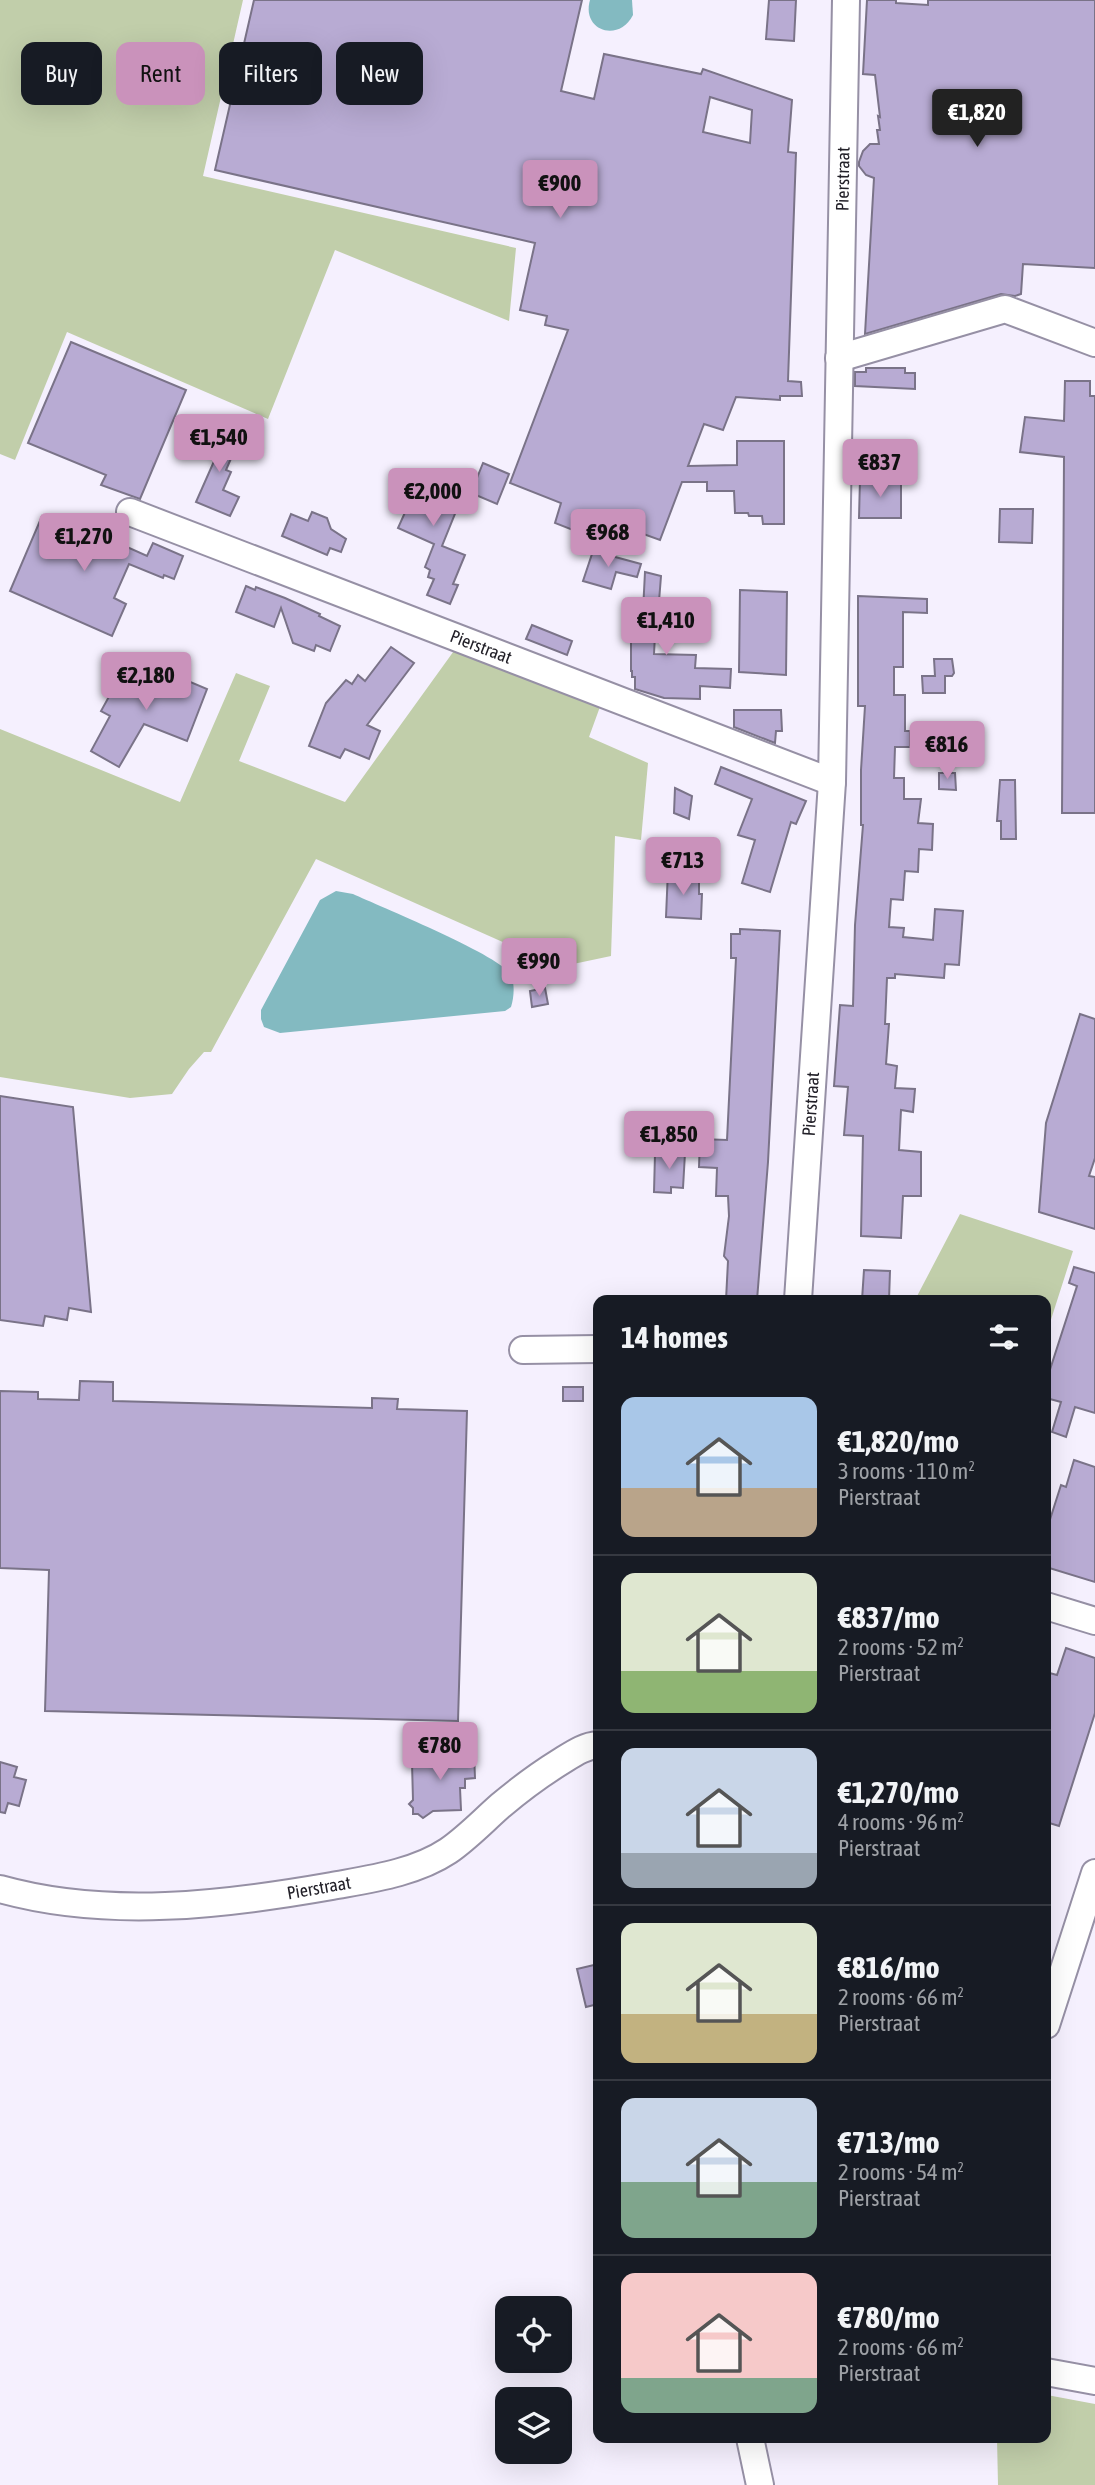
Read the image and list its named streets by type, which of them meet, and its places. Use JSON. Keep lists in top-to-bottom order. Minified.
{"streets":{"street":["Pierstraat"]},"page":{"chip":["Buy","Rent","Filters","New"],"price":["€1,820","€900","€1,540","€837","€2,000","€968","€1,270","€1,410","€2,180","€816","€713","€990","€1,850","€780"],"heading":"14 homes","list":[{"name":"€1,820/mo","note":"3 rooms · 110 m² · Pierstraat"},{"name":"€837/mo","note":"2 rooms · 52 m² · Pierstraat"},{"name":"€1,270/mo","note":"4 rooms · 96 m² · Pierstraat"},{"name":"€816/mo","note":"2 rooms · 66 m² · Pierstraat"},{"name":"€713/mo","note":"2 rooms · 54 m² · Pierstraat"},{"name":"€780/mo","note":"2 rooms · 66 m² · Pierstraat"}]}}
